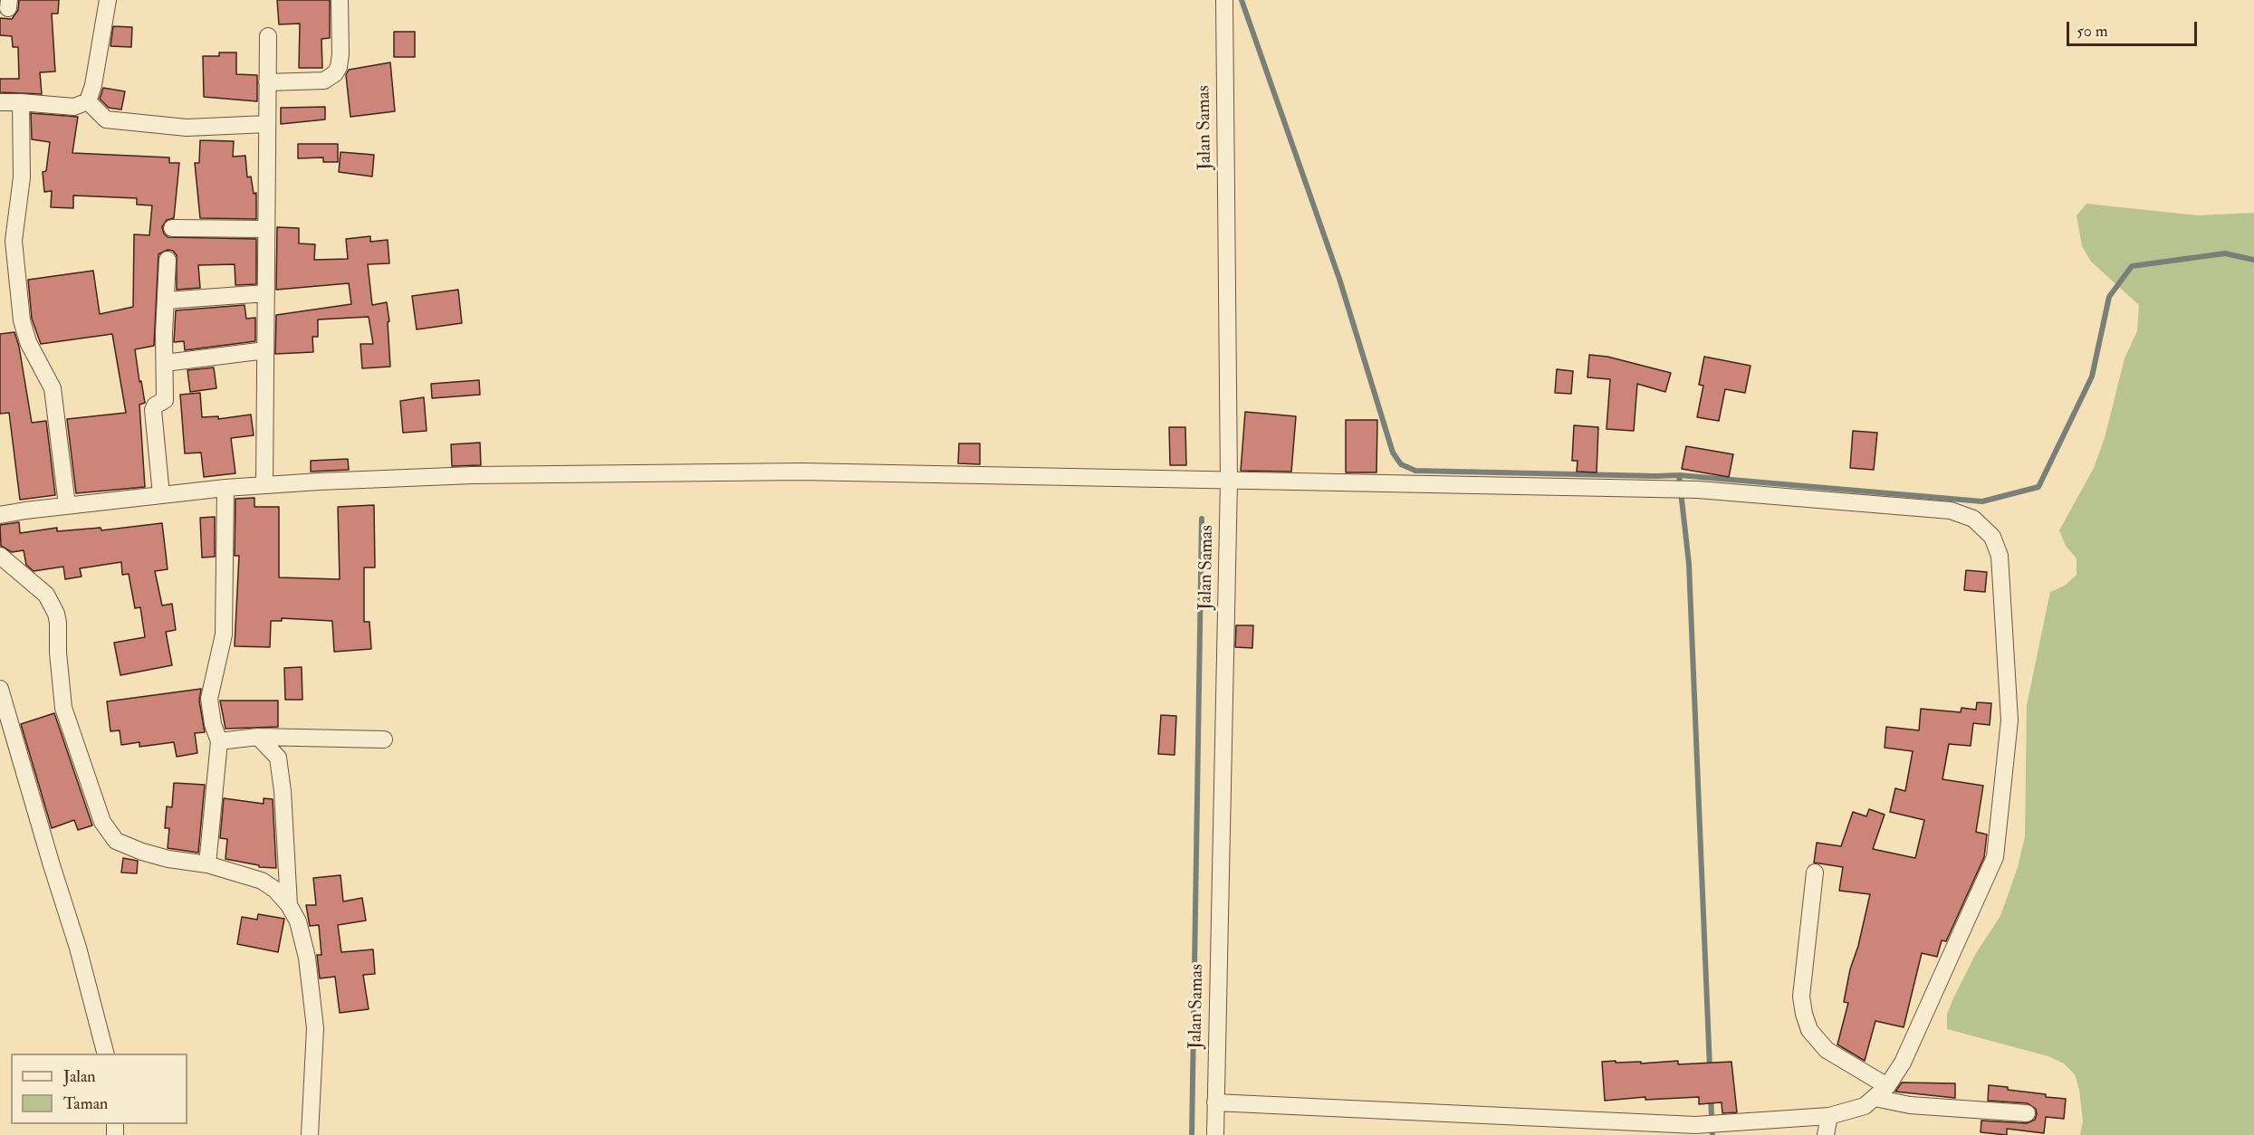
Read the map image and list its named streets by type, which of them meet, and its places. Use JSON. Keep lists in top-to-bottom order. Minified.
{"streets":{"street":["Jalan Samas"]},"legend":["Jalan","Taman"],"scale_bar":"50 m"}
